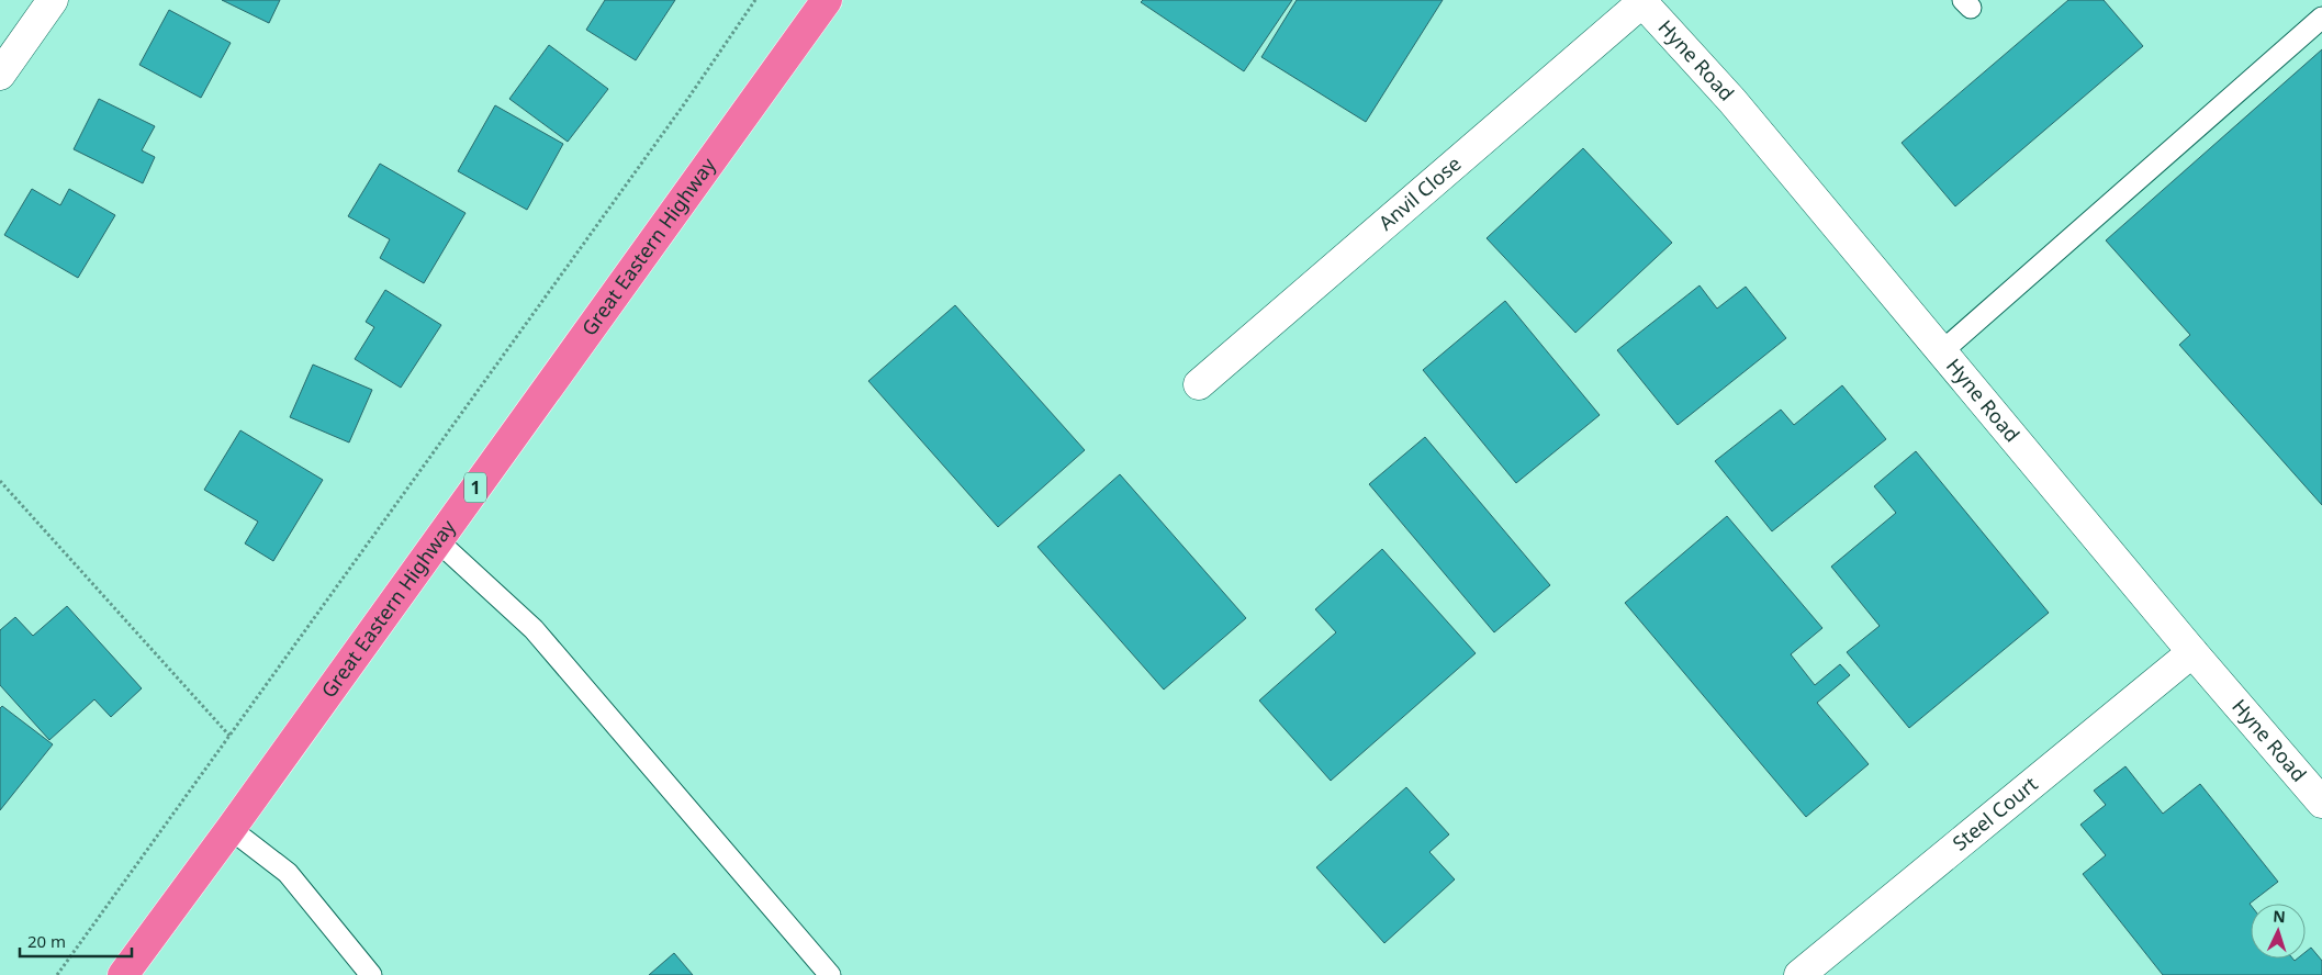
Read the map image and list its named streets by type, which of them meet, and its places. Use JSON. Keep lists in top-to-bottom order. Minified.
{"streets":{"highway":["Great Eastern Highway","1"],"street":["Hyne Road","Anvil Close","Steel Court"]},"crossings":[["Hyne Road","Anvil Close"],["Hyne Road","Steel Court"]],"scale_bar":"20 m","north":"top"}
